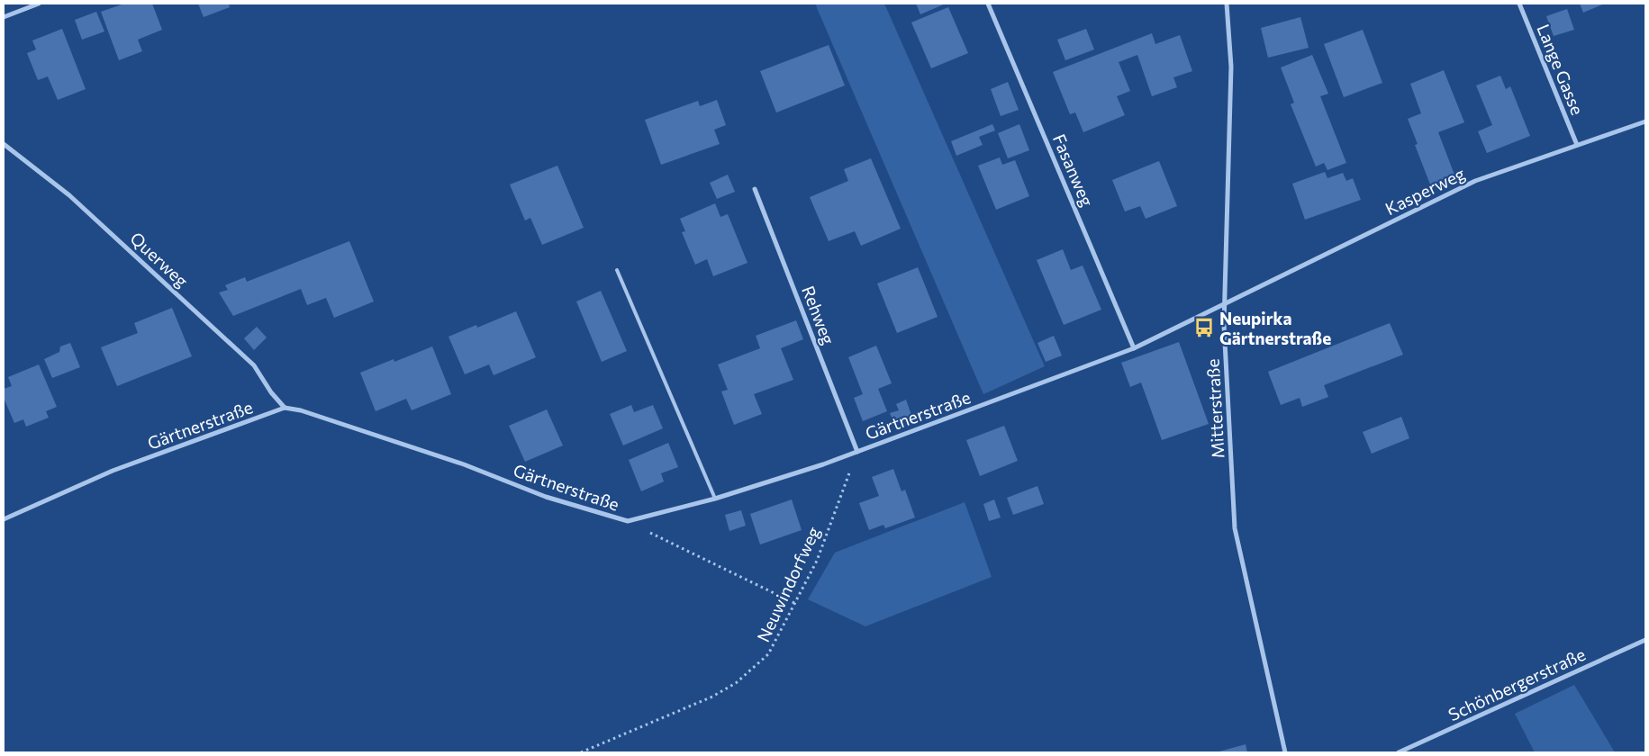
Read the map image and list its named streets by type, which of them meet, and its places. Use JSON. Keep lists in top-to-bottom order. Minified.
{"streets":{"street":["Lange Gasse","Fasanweg","Kasperweg","Querweg","Rehweg","Mitterstraße","Gärtnerstraße","Schönbergerstraße"],"path":["Neuwindorfweg"]},"crossings":[["Lange Gasse","Kasperweg"],["Fasanweg","Gärtnerstraße"],["Kasperweg","Mitterstraße"],["Kasperweg","Gärtnerstraße"],["Querweg","Gärtnerstraße"],["Rehweg","Gärtnerstraße"],["Rehweg","Neuwindorfweg"],["Mitterstraße","Gärtnerstraße"],["Gärtnerstraße","Neuwindorfweg"]],"places":{"bus stop":["Neupirka Gärtnerstraße"]}}
